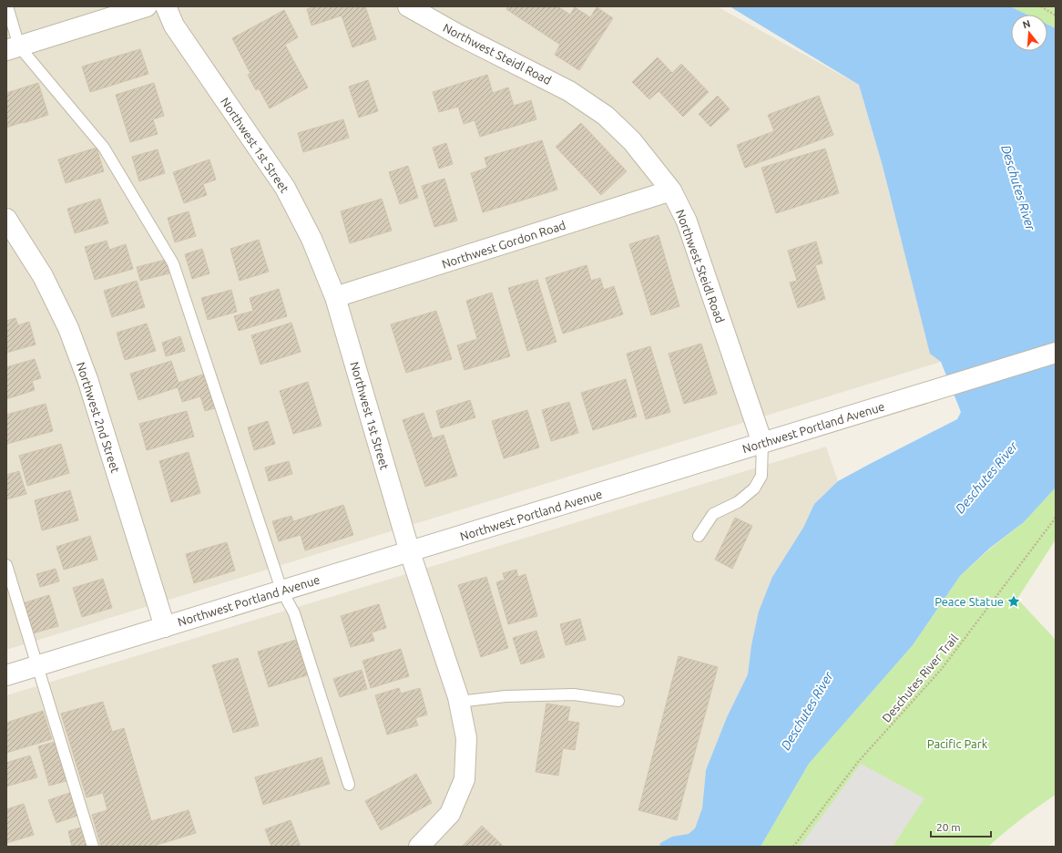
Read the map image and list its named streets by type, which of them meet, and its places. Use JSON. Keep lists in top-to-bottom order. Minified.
{"streets":{"street":["Northwest Steidl Road","Northwest 1st Street","Northwest Gordon Road","Northwest 2nd Street","Northwest Portland Avenue"],"path":["Deschutes River Trail"]},"crossings":[["Northwest Steidl Road","Northwest Gordon Road"],["Northwest Steidl Road","Northwest Portland Avenue"],["Northwest 1st Street","Northwest Gordon Road"],["Northwest 1st Street","Northwest Portland Avenue"],["Northwest 2nd Street","Northwest Portland Avenue"]],"water":["Deschutes River"],"parks":["Pacific Park"],"places":{"place":["Peace Statue"]},"scale_bar":"20 m","north":"top"}
